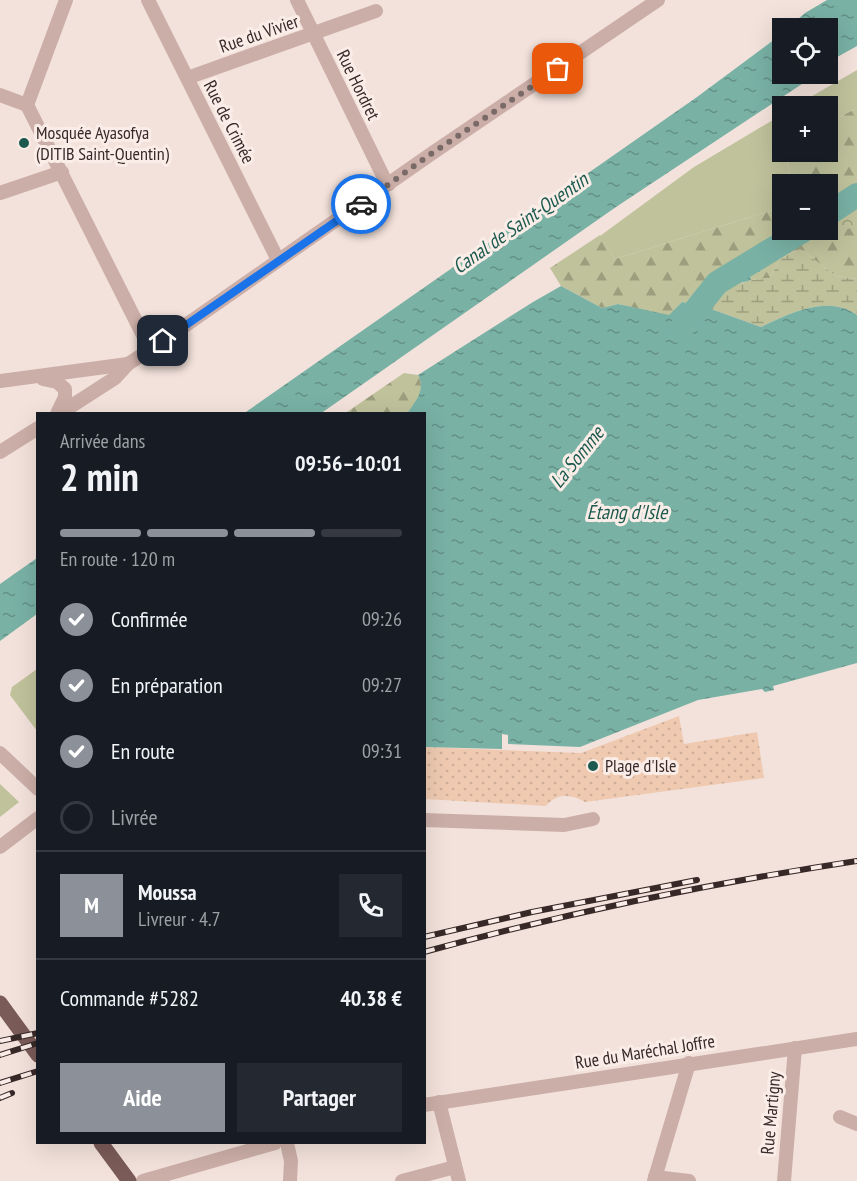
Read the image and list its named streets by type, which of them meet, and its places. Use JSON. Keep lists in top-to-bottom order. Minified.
{"streets":{"street":["Rue du Vivier","Rue Hordret","Rue de Crimée","Rue du Maréchal Joffre","Rue Martigny"]},"crossings":[["Rue du Vivier","Rue Hordret"],["Rue du Vivier","Rue de Crimée"],["Rue du Maréchal Joffre","Rue Martigny"]],"water":["Canal de Saint-Quentin","La Somme","Étang d'Isle"],"places":["Mosquée Ayasofya (DITIB Saint-Quentin)","Plage d'Isle"],"page":{"map_buttons":["+","−"],"heading":["2 min","Arrivée dans","09:56–10:01"],"panel":["Moussa","Livreur · 4.7","Commande #5282","40.38 €"],"bar":"En route · 120 m","list":[["Confirmée","09:26"],["En préparation","09:27"],["En route","09:31"],"Livrée"],"round":"M","buttons":["Aide","Partager"]}}
